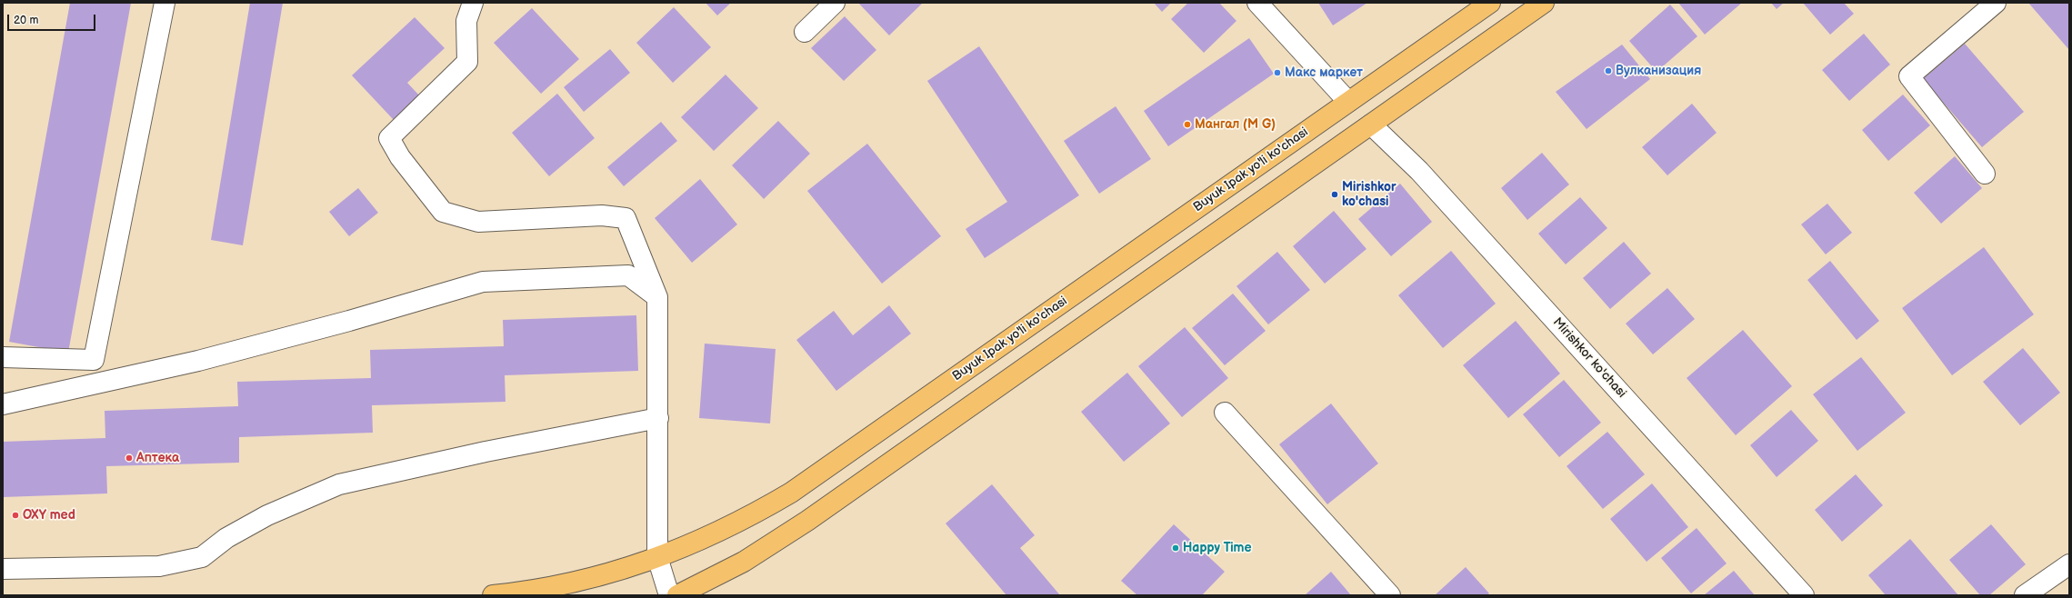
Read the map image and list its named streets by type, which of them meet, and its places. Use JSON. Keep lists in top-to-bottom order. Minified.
{"streets":{"main road":["Buyuk Ipak yo'li ko'chasi"],"street":["Mirishkor ko'chasi"]},"places":["Вулканизация","Макс маркет","Мангал (M G)","Mirishkor ko'chasi","Аптека","OXY med","Happy Time"],"scale_bar":"20 m"}
